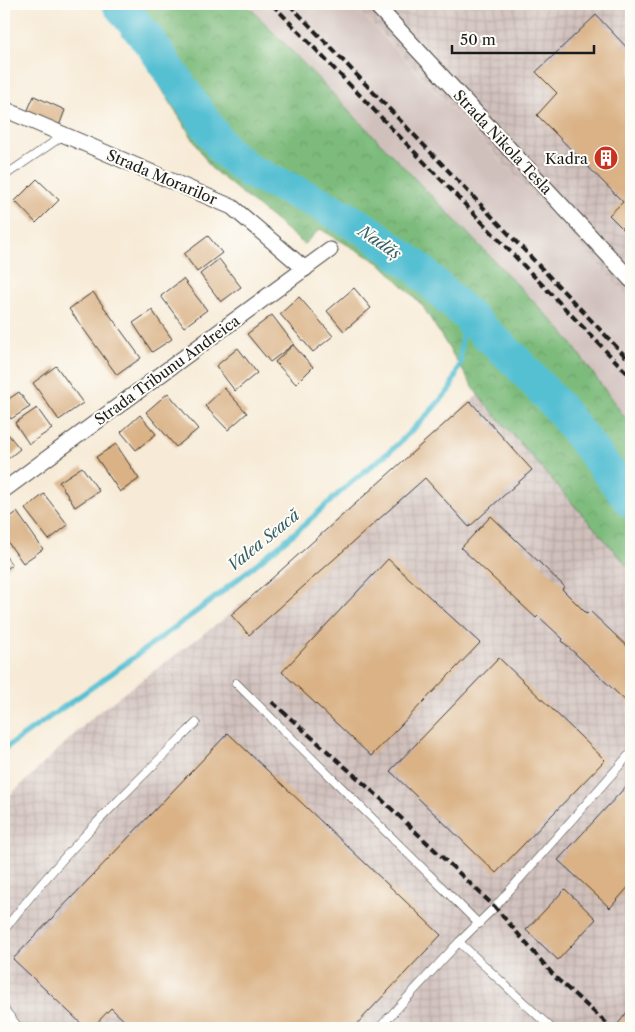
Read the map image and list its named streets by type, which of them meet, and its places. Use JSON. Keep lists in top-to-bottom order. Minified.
{"streets":{"street":["Strada Nikola Tesla","Strada Morarilor","Strada Tribunu Andreica"]},"crossings":[["Strada Morarilor","Strada Tribunu Andreica"]],"water":["Nadăș","Valea Seacă"],"places":{"building":["Kadra"]},"scale_bar":"50 m"}
